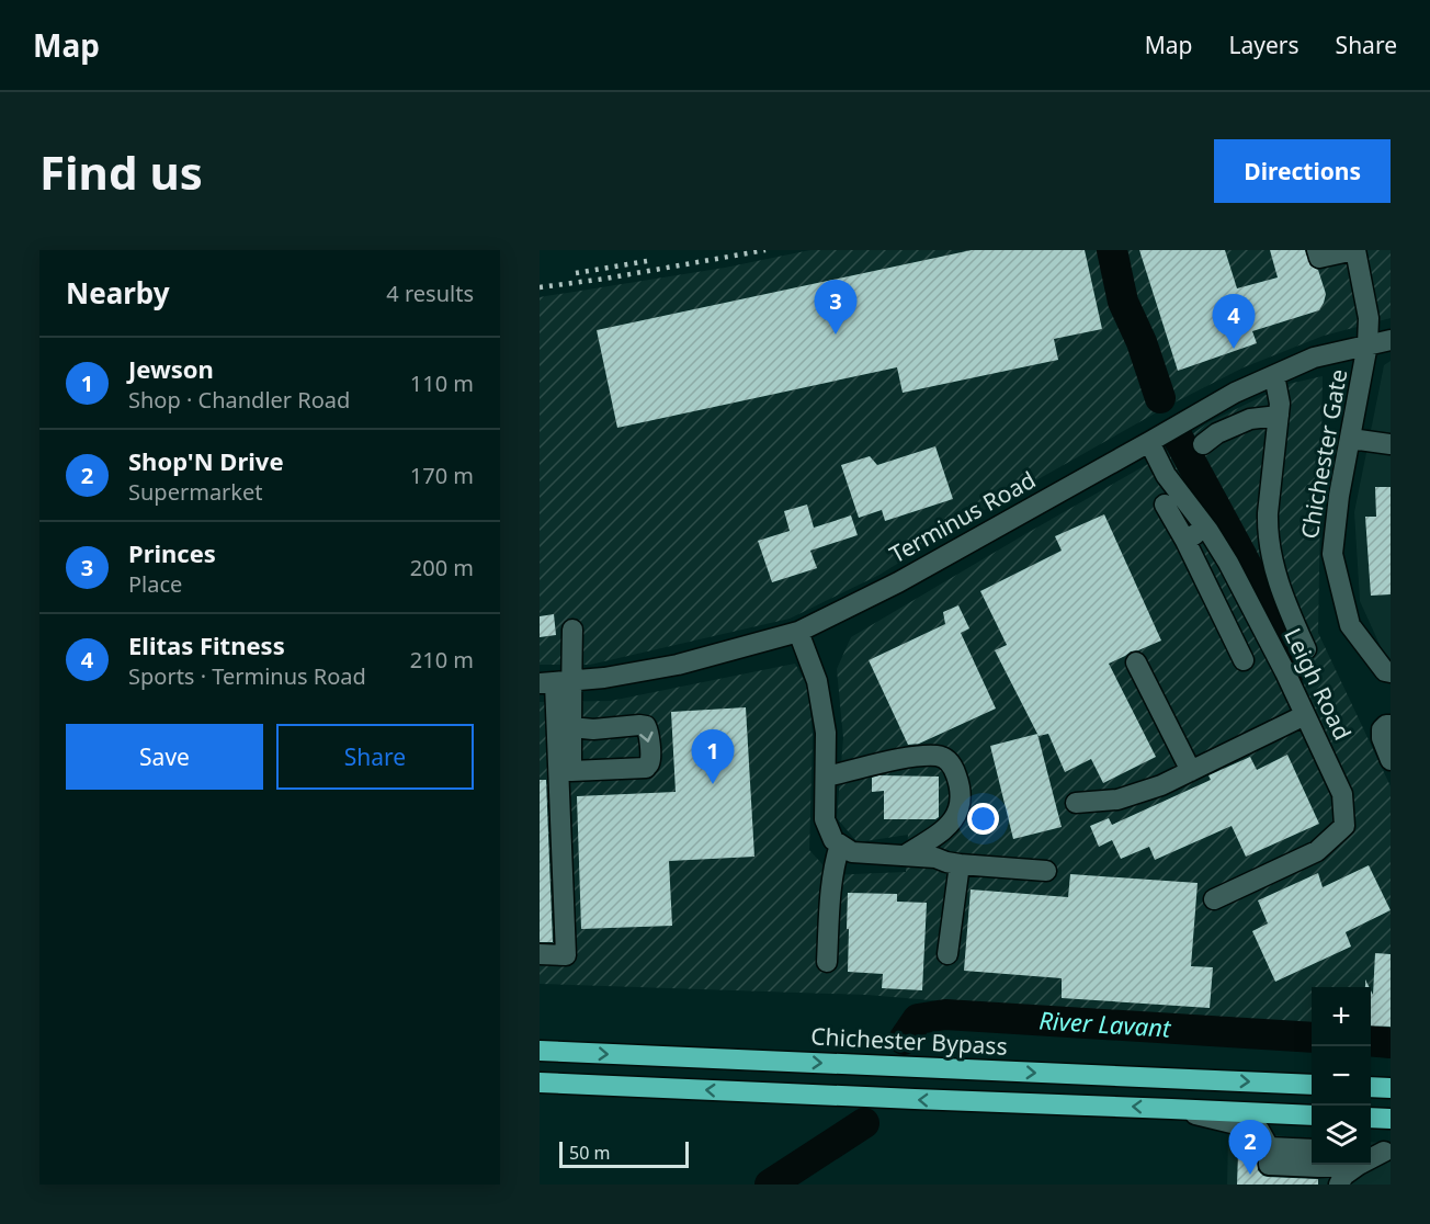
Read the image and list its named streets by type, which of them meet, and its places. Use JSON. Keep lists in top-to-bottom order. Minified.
{"streets":{"highway":["Chichester Bypass"],"street":["Chichester Gate","Terminus Road","Leigh Road"]},"crossings":[["Chichester Gate","Terminus Road"],["Terminus Road","Leigh Road"]],"water":["River Lavant"],"scale_bar":"50 m","page":{"header":"Map","nav":["Map","Layers","Share"],"buttons":["Directions",["Save","Share"]],"title":"Find us","heading":["Nearby","4 results"],"pins":["3","4","1","2"],"list":[{"mark":"1","name":"Jewson","note":"Shop · Chandler Road","value":"110 m"},{"mark":"2","name":"Shop'N Drive","note":"Supermarket","value":"170 m"},{"mark":"3","name":"Princes","note":"Place","value":"200 m"},{"mark":"4","name":"Elitas Fitness","note":"Sports · Terminus Road","value":"210 m"}],"map_buttons":["+","−"],"scale":"50 m"}}
